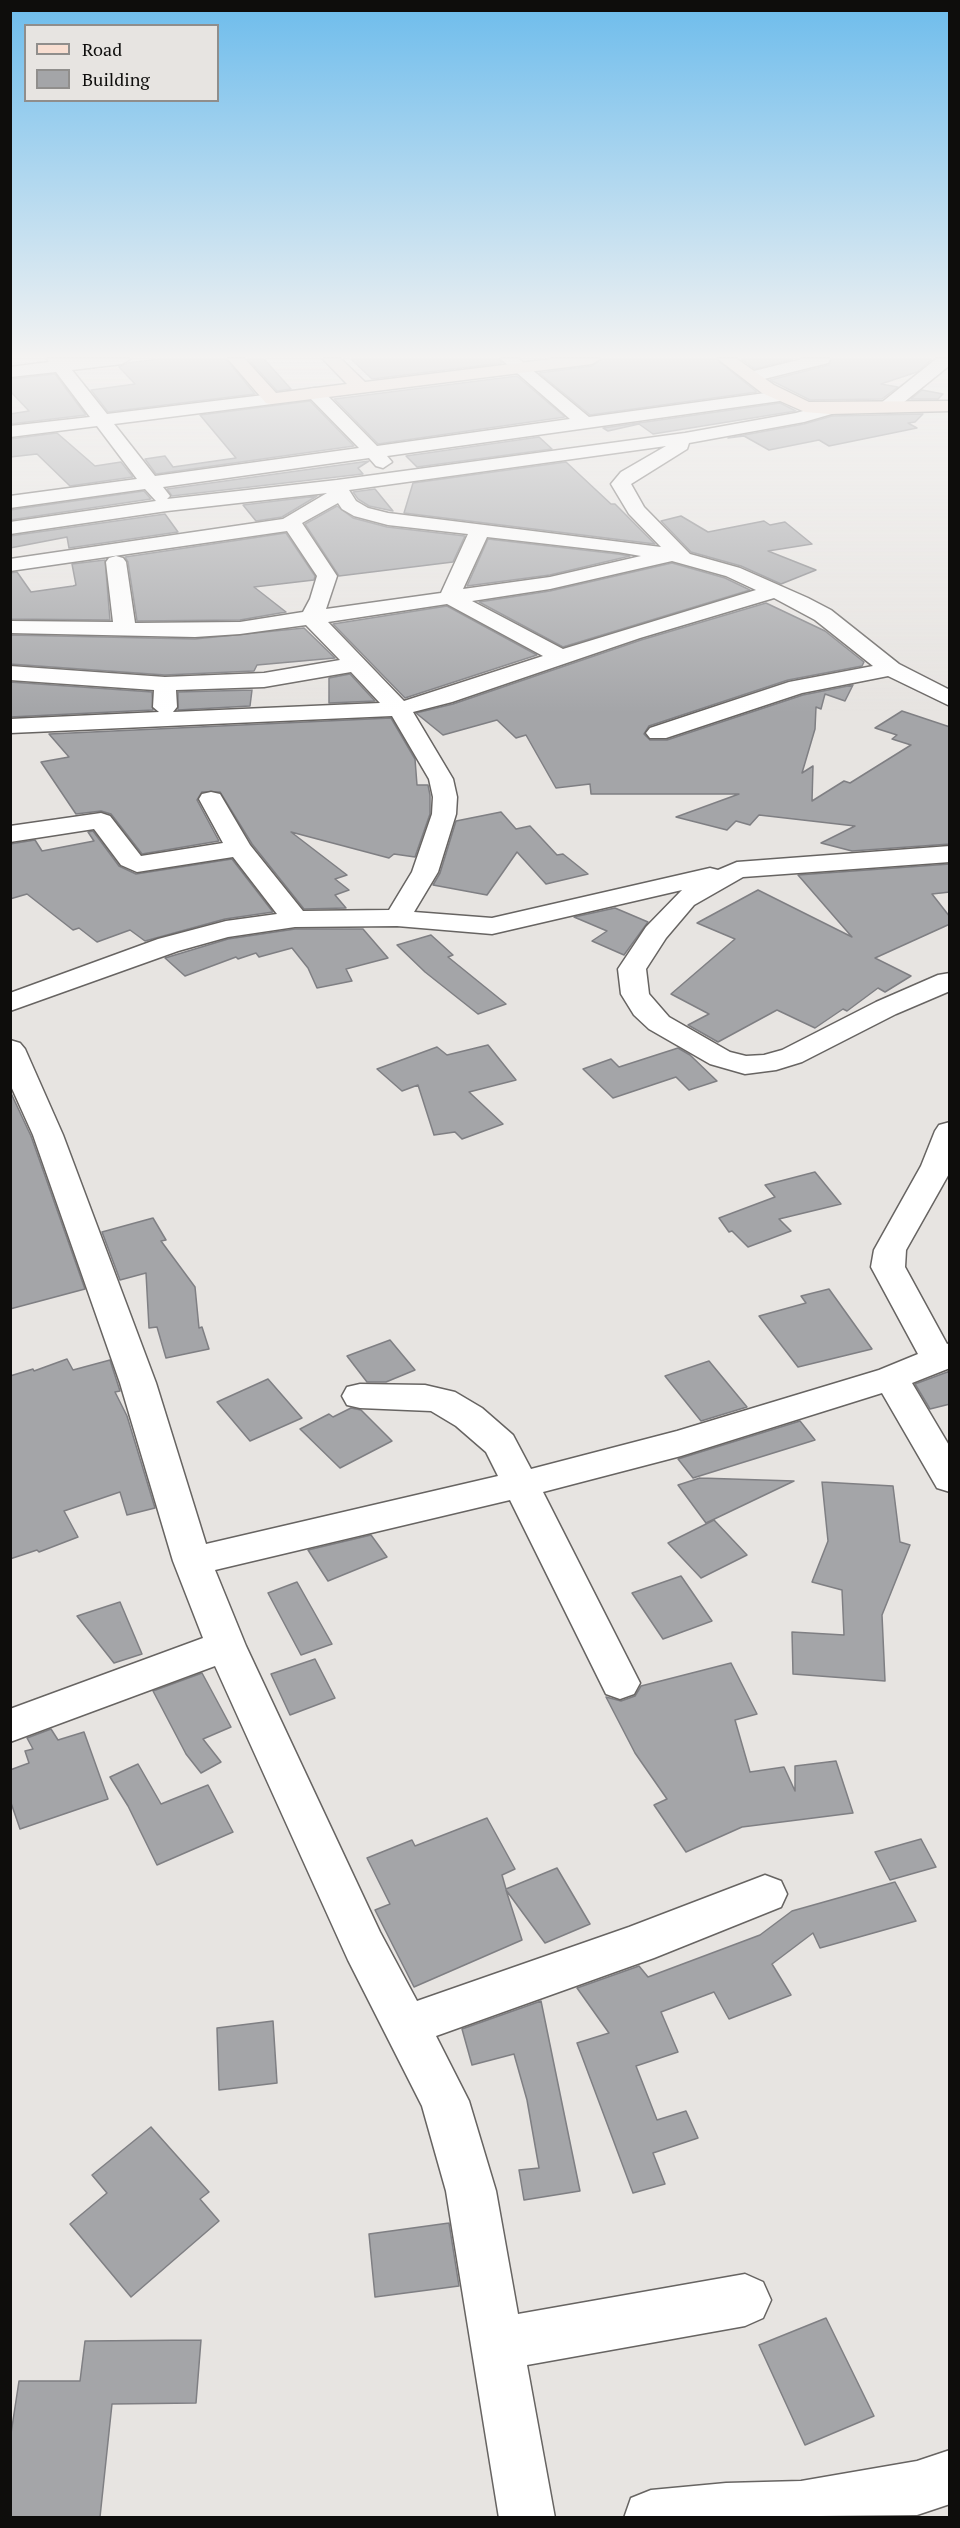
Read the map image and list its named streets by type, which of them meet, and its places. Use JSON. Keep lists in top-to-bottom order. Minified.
{"legend":["Road","Building"]}
